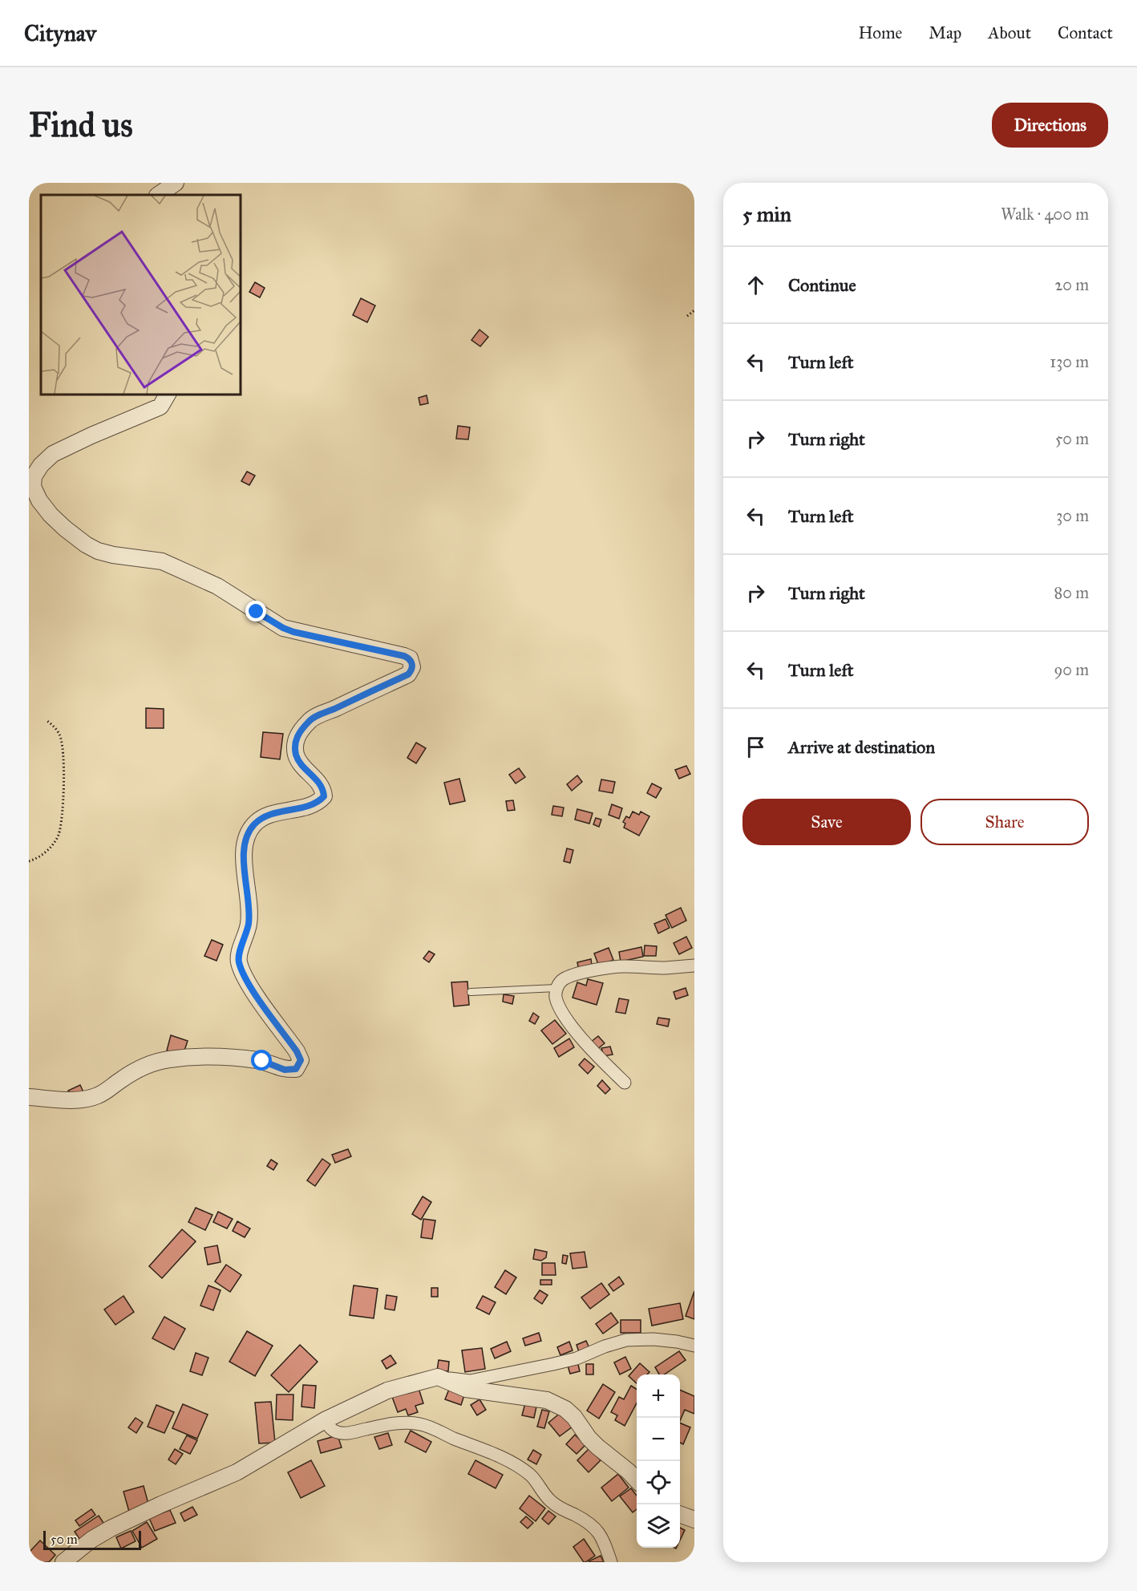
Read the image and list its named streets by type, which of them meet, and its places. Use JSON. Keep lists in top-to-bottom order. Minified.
{"scale_bar":"50 m","page":{"header":"Citynav","nav":["Home","Map","About","Contact"],"buttons":["Directions",["Save","Share"]],"title":"Find us","heading":["5 min","Walk · 400 m"],"list":[["Continue","20 m"],["Turn left","130 m"],["Turn right","50 m"],["Turn left","30 m"],["Turn right","80 m"],["Turn left","90 m"],"Arrive at destination"],"map_buttons":["+","−"],"scale":"50 m"}}
